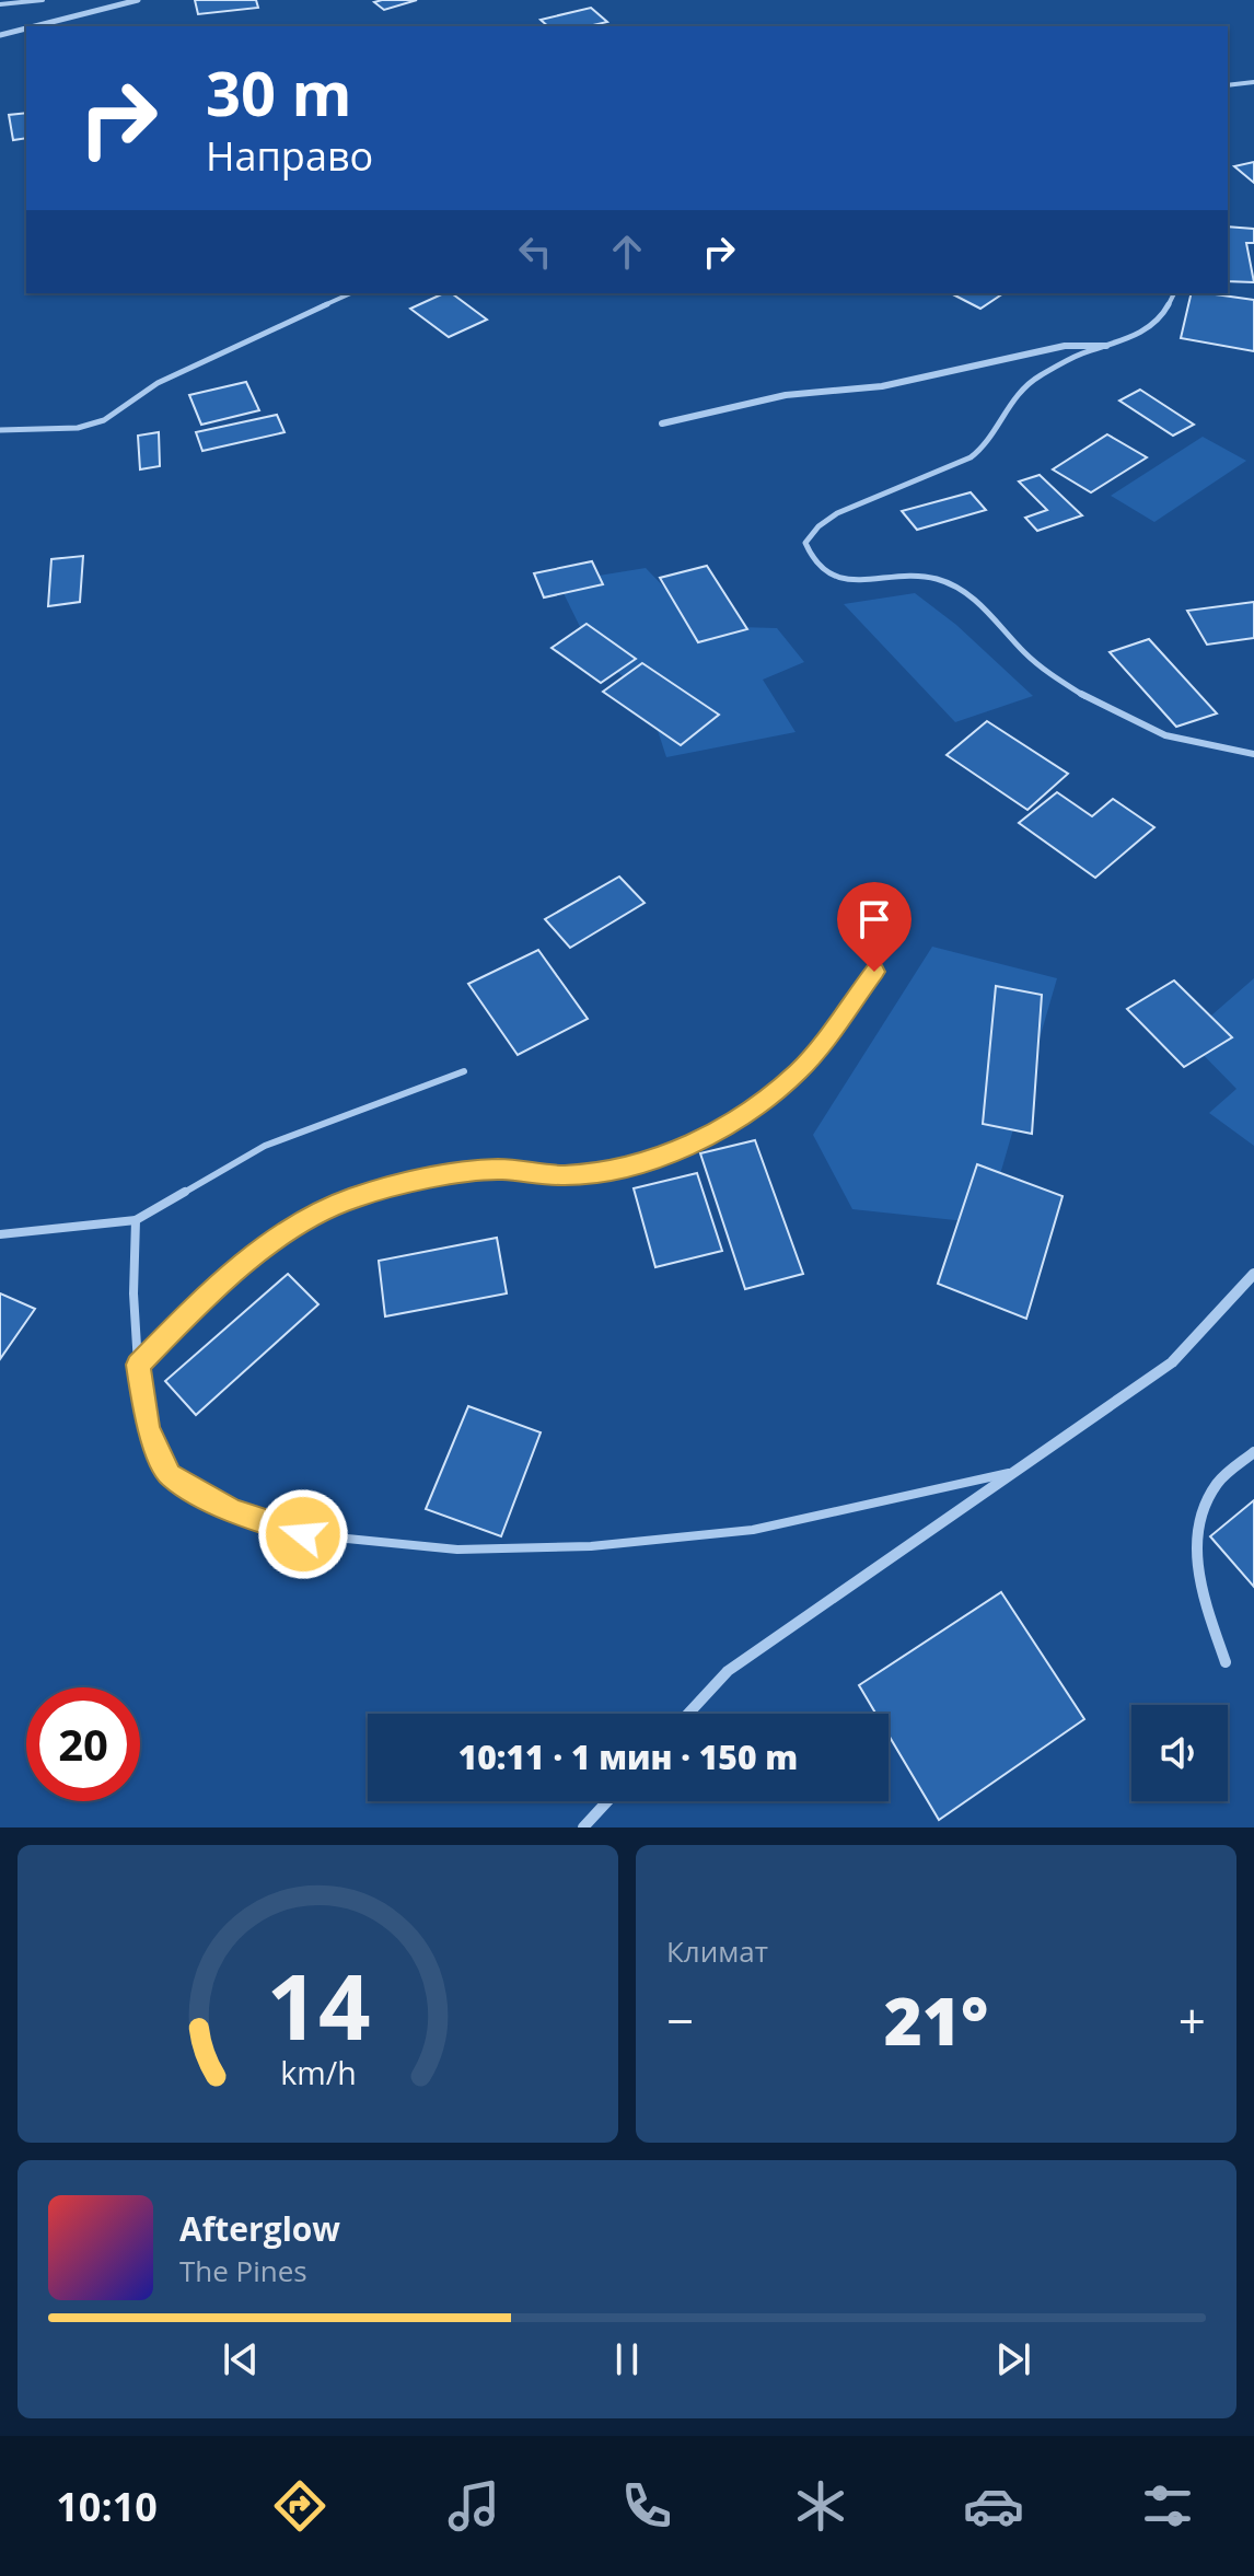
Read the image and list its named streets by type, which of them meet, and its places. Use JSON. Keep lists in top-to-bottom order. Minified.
{"page":{"turn":["30 m","Направо"],"limit":"20","trip":"10:11 · 1 мин · 150 m","tile":"Климат","heat":["−","21°","+"],"song":["Afterglow","The Pines"],"tabs":"10:10","gauge":["14","km/h"]}}
